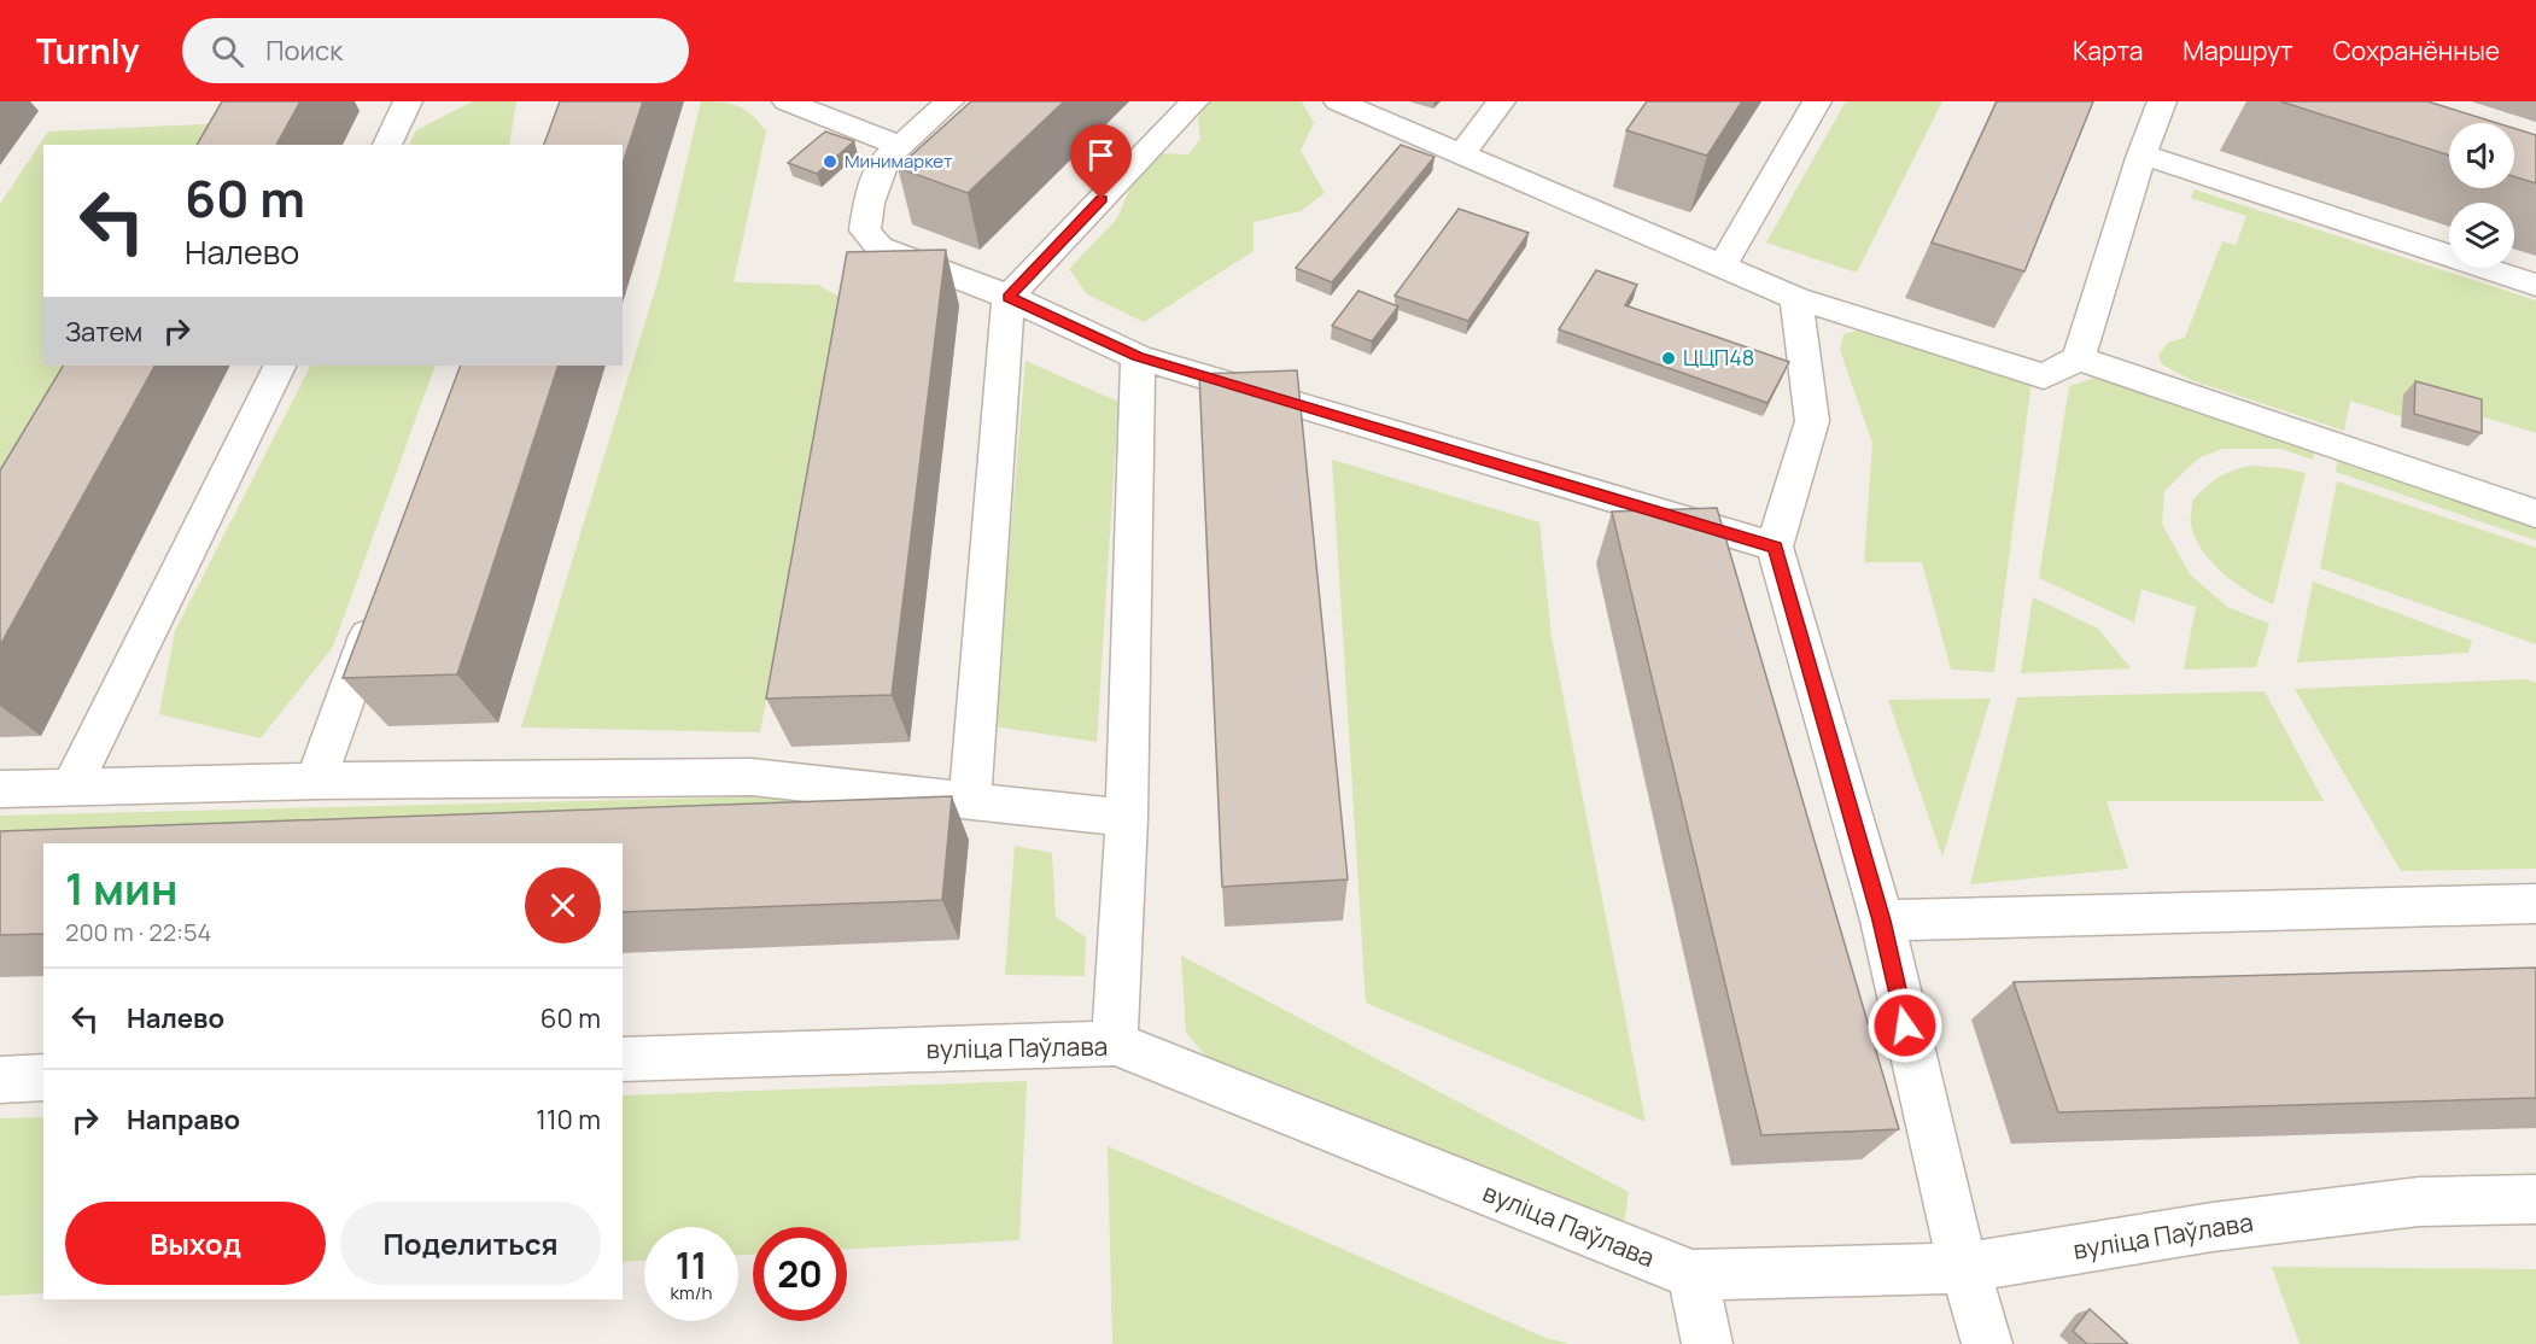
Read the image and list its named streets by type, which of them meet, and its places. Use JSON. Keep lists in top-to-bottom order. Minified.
{"streets":{"street":["вуліца Паўлава"]},"places":["Минимаркет","ЦЦП48"],"page":{"header":"Turnly","search":"Поиск","nav":["Карта","Маршрут","Сохранённые"],"turn":["60 m","Налево"],"then":"Затем","heading":["1 мин","200 m · 22:54"],"list":[{"name":"Налево","value":"60 m"},{"name":"Направо","value":"110 m"}],"buttons":["Выход","Поделиться"],"speed":"11 km/h","limit":"20"}}
